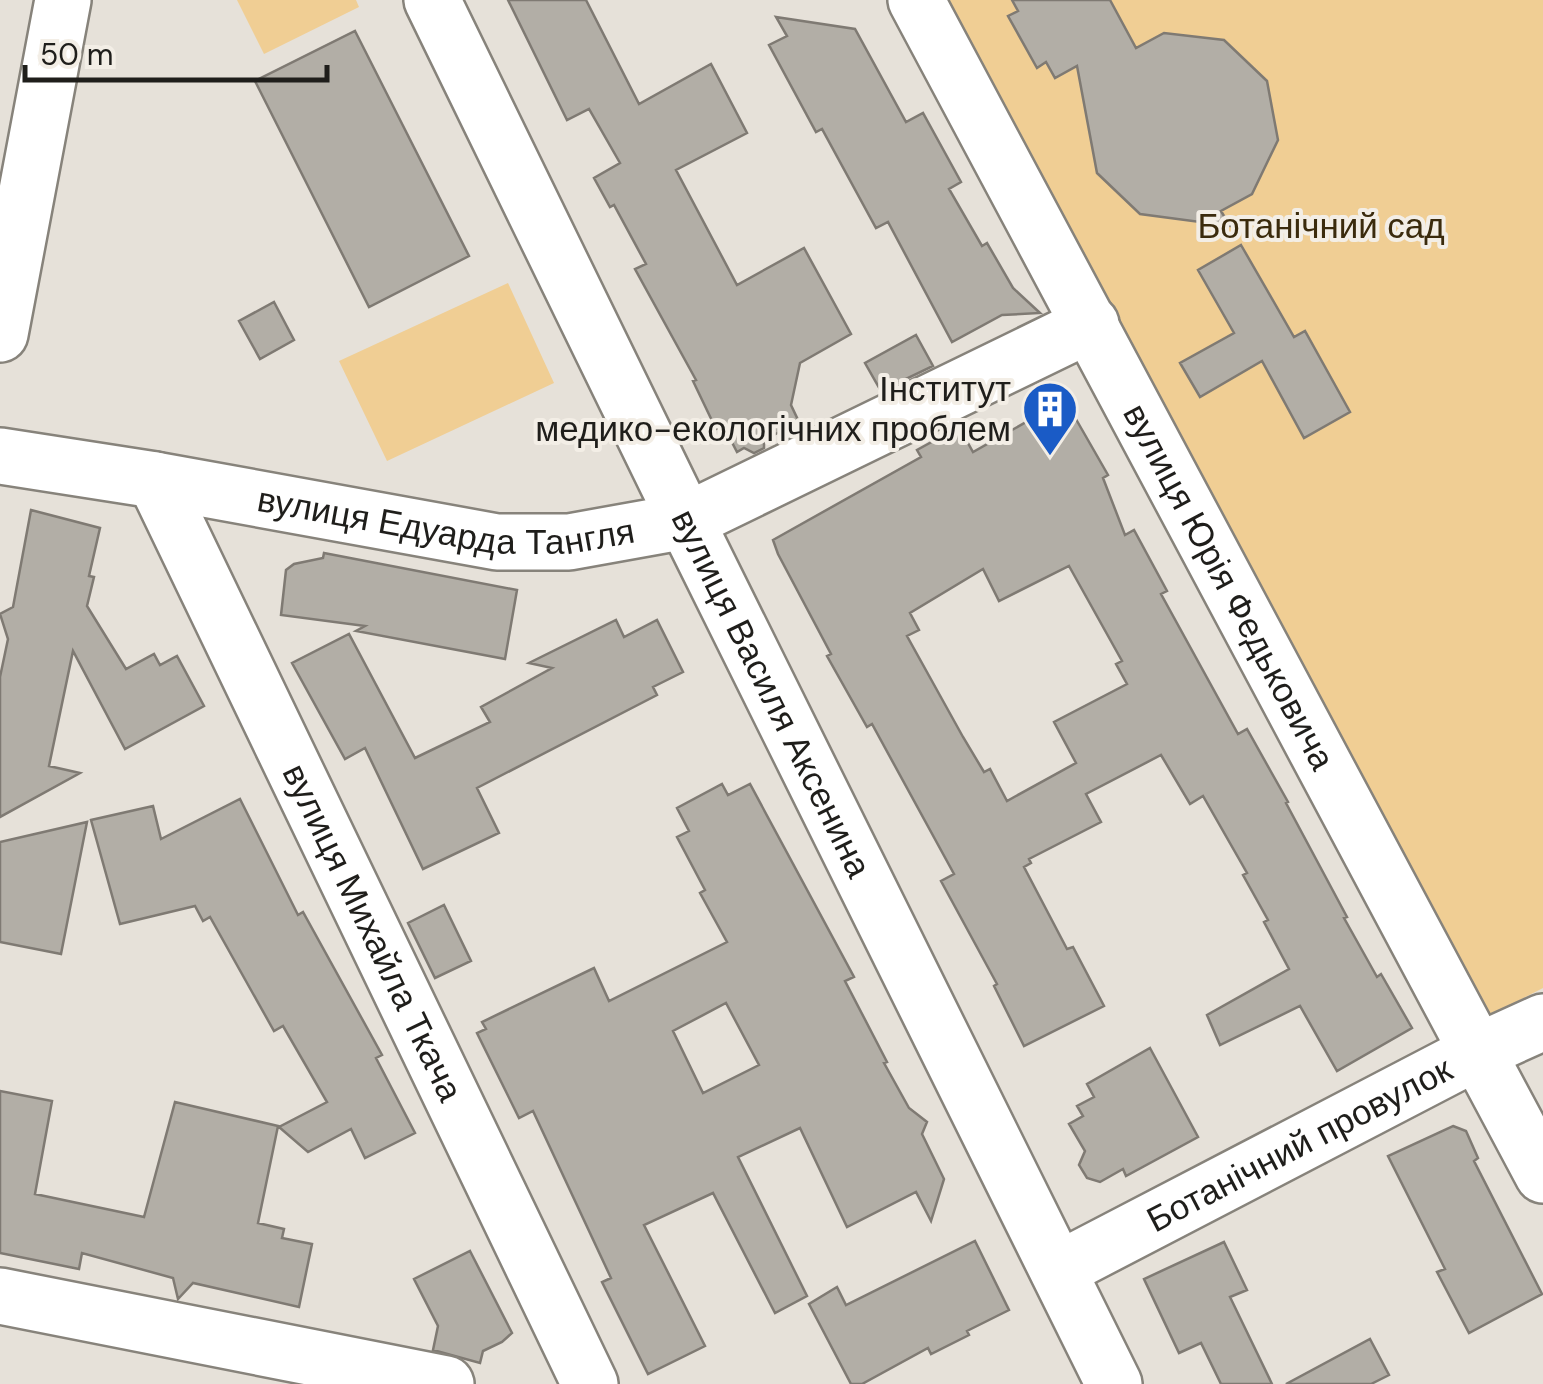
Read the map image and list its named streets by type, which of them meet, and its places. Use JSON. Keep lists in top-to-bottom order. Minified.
{"streets":{"street":["вулиця Едуарда Тангля","вулиця Юрія Федьковича","вулиця Василя Аксенина","вулиця Михайла Ткача","Ботанічний провулок"]},"crossings":[["вулиця Едуарда Тангля","вулиця Юрія Федьковича"],["вулиця Едуарда Тангля","вулиця Василя Аксенина"],["вулиця Едуарда Тангля","вулиця Михайла Ткача"],["вулиця Юрія Федьковича","Ботанічний провулок"],["вулиця Василя Аксенина","Ботанічний провулок"]],"parks":["Ботанічний сад"],"places":{"building":["Інститут медико-екологічних проблем"]},"scale_bar":"50 m"}
